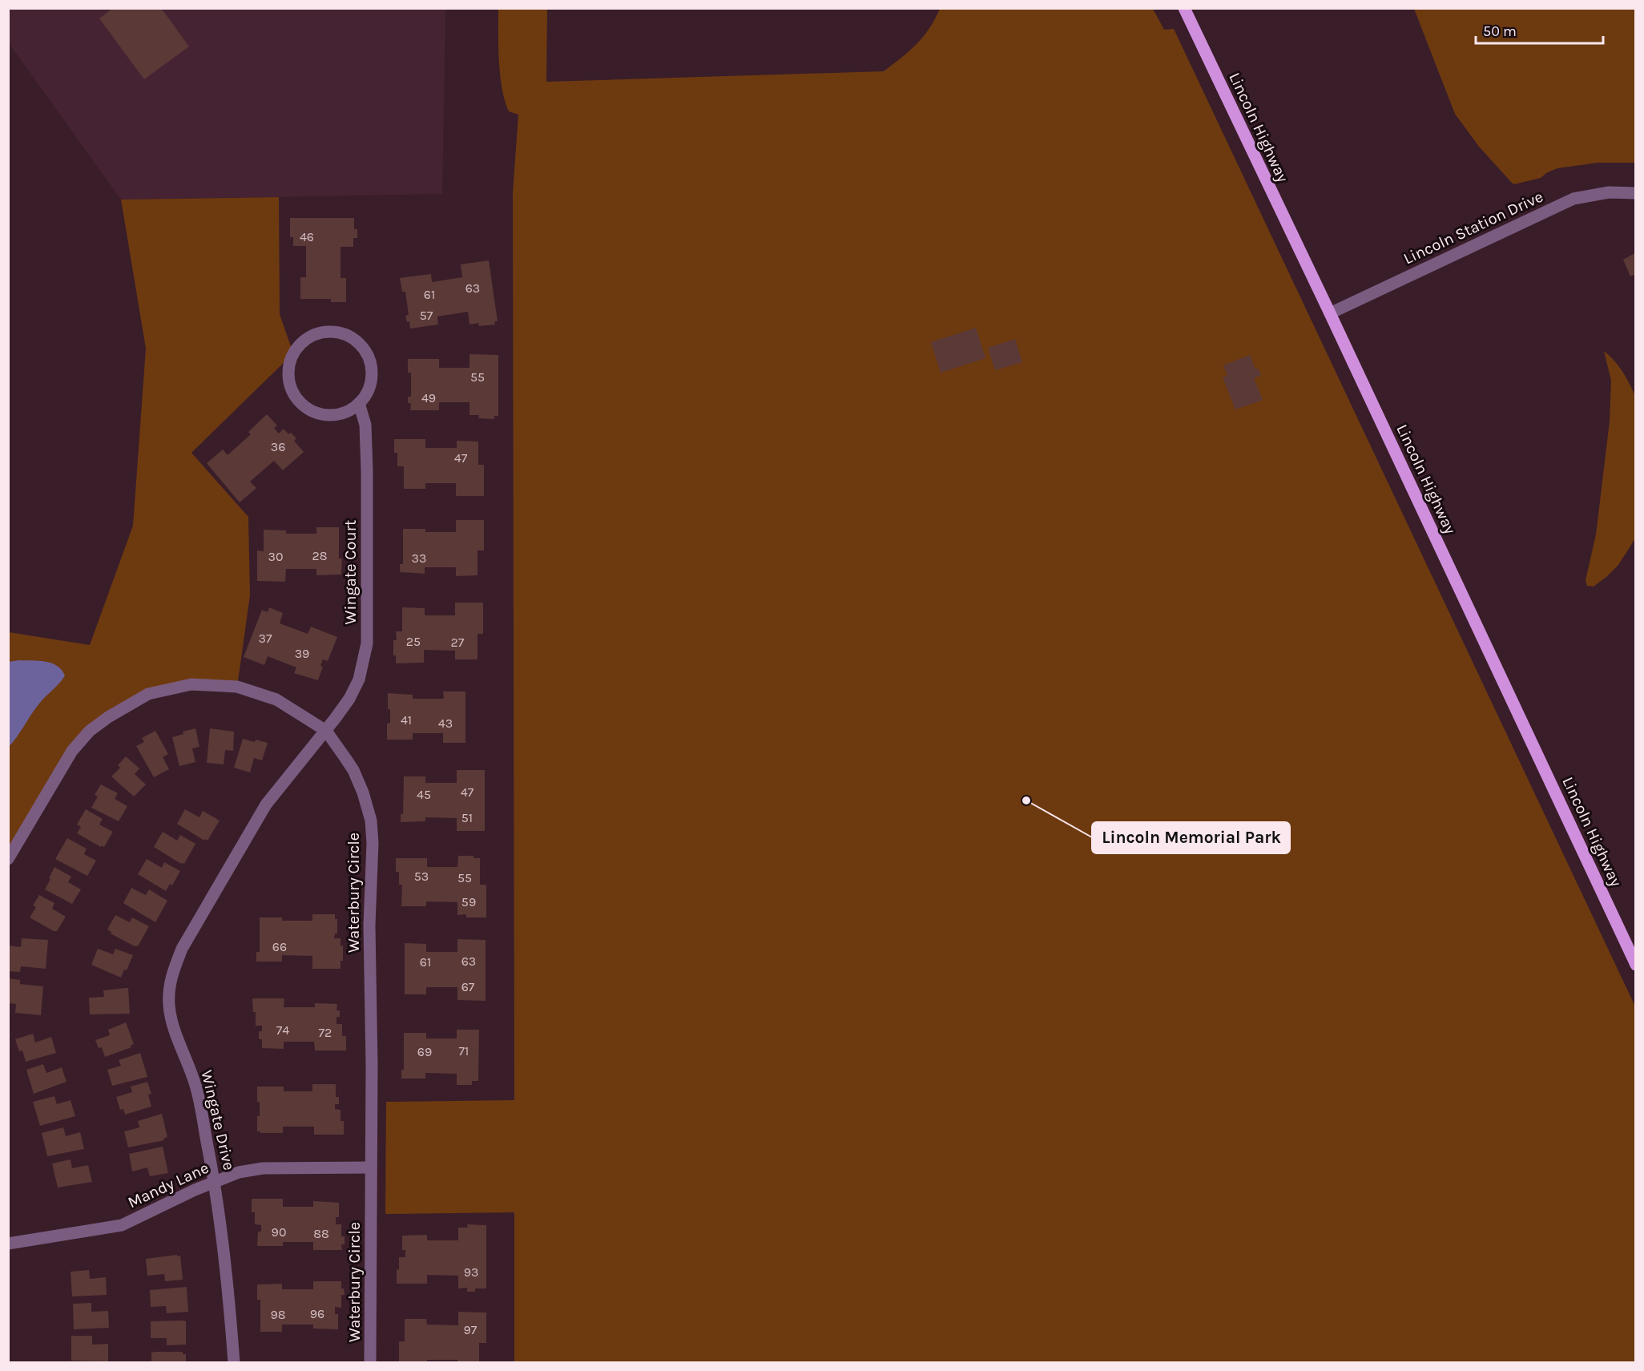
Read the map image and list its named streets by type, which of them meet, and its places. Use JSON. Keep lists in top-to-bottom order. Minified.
{"streets":{"main road":["Lincoln Highway"],"street":["Lincoln Station Drive","Wingate Court","Waterbury Circle","Wingate Drive","Mandy Lane"]},"crossings":[["Lincoln Highway","Lincoln Station Drive"],["Wingate Court","Waterbury Circle"],["Wingate Court","Wingate Drive"],["Waterbury Circle","Wingate Drive"],["Waterbury Circle","Mandy Lane"],["Wingate Drive","Mandy Lane"]],"places":["Lincoln Memorial Park"],"house_numbers":["46","63","61","57","55","49","36","47","28","30","33","37","25","27","39","41","43","47","45","51","53","55","59","66","63","61","67","74","72","71","69","90","88","93","96","98","97"],"scale_bar":"50 m"}
